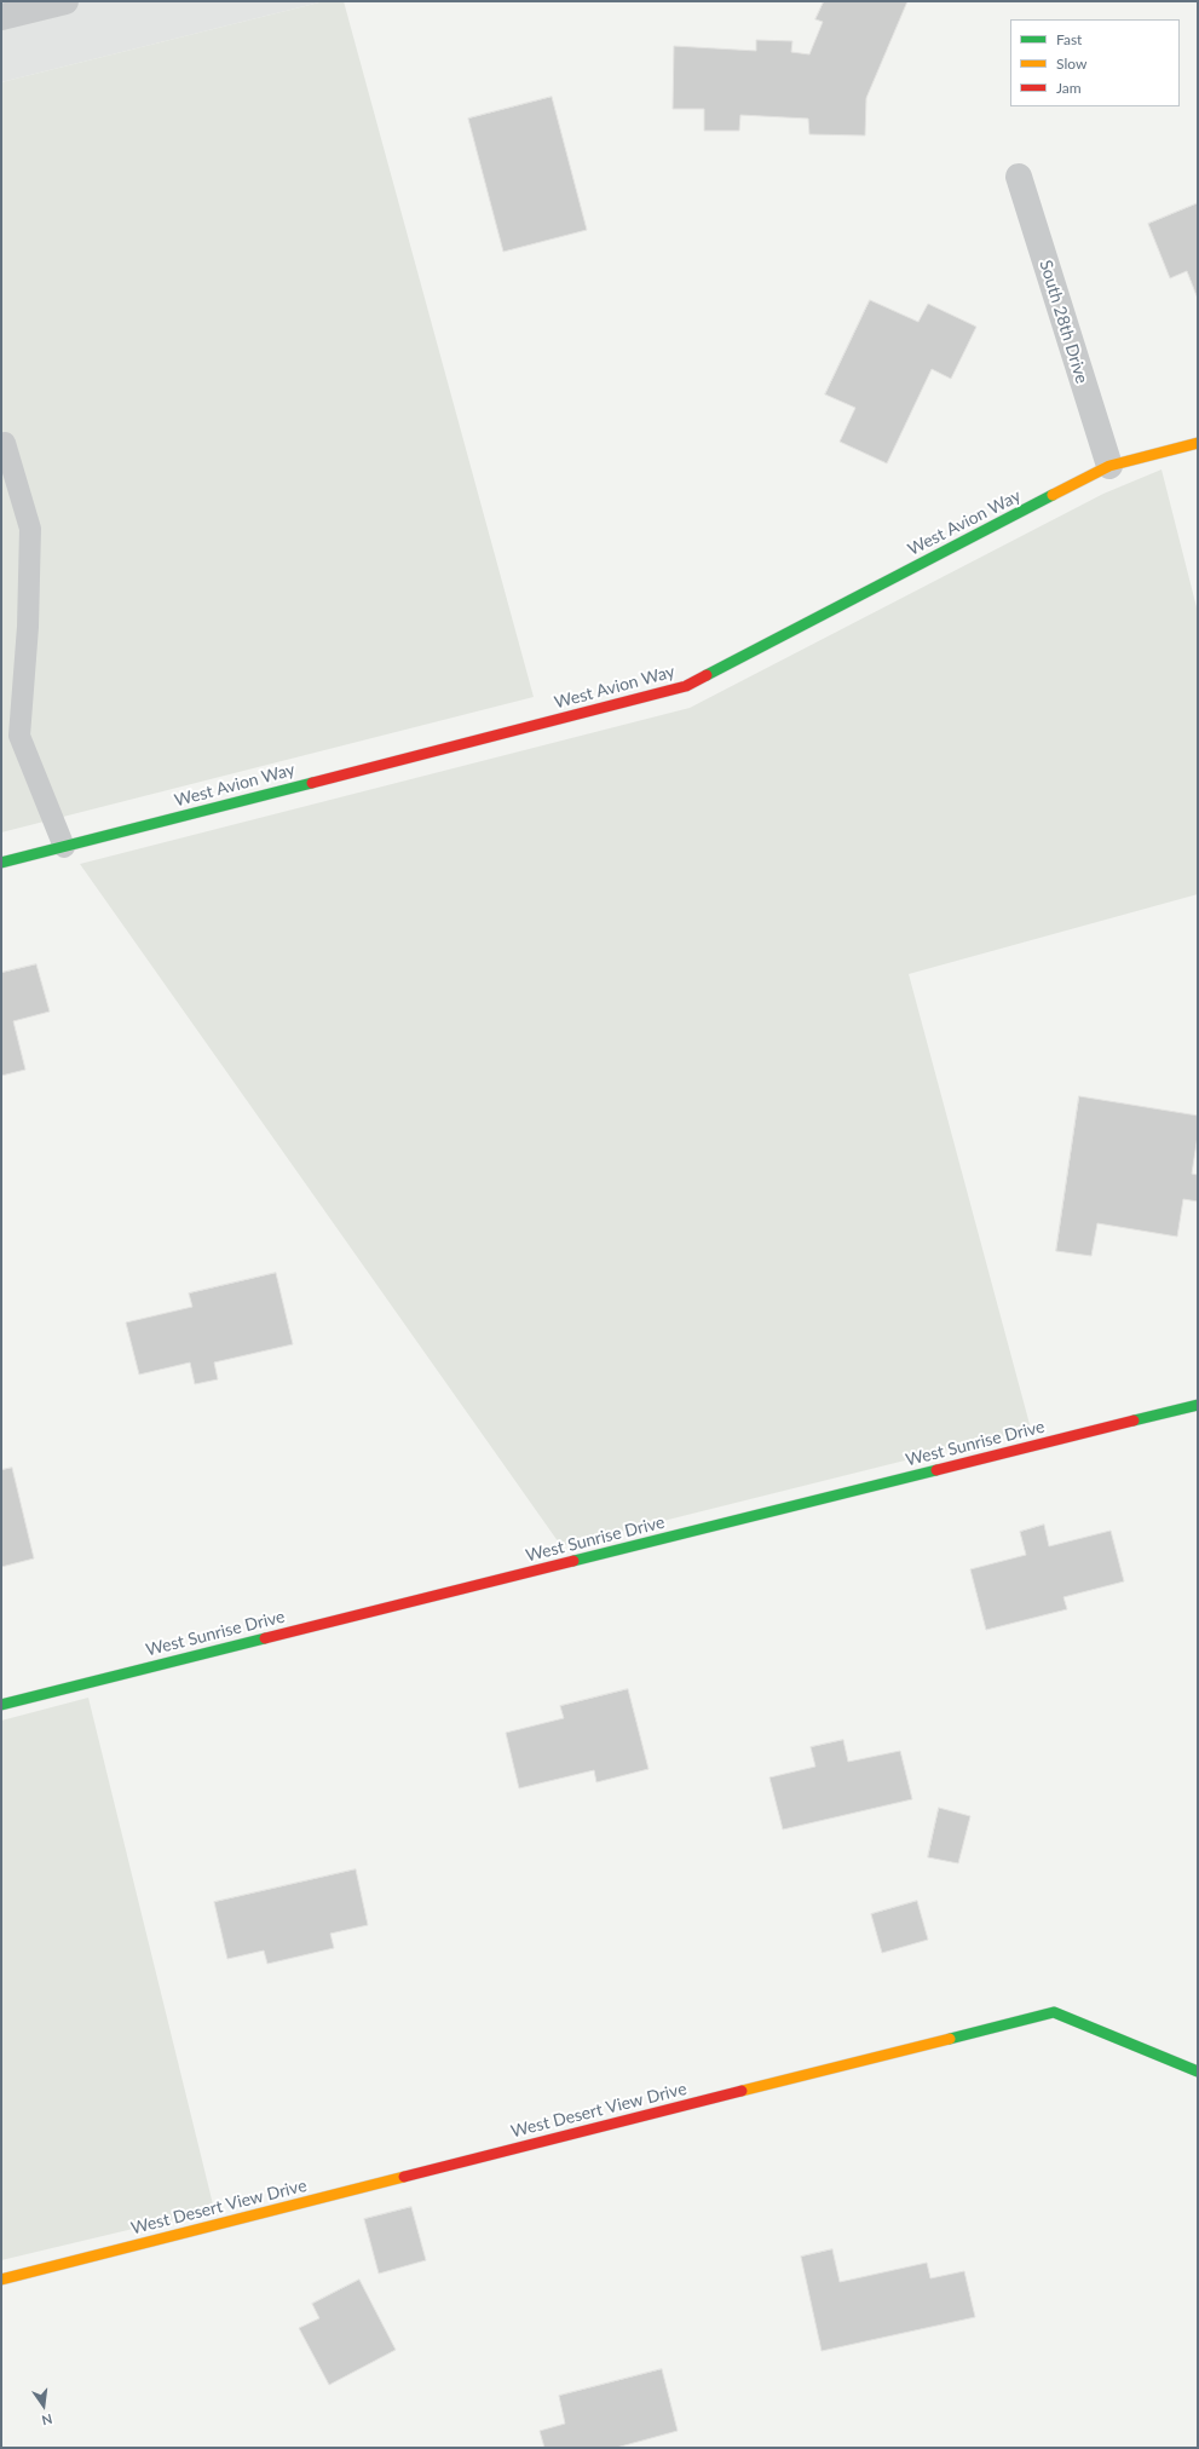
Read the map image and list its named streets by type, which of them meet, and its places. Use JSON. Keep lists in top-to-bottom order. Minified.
{"streets":{"street":["South 28th Drive","West Avion Way","West Sunrise Drive","West Desert View Drive"]},"crossings":[["South 28th Drive","West Avion Way"]],"legend":["Fast","Slow","Jam"],"north":"bottom"}
